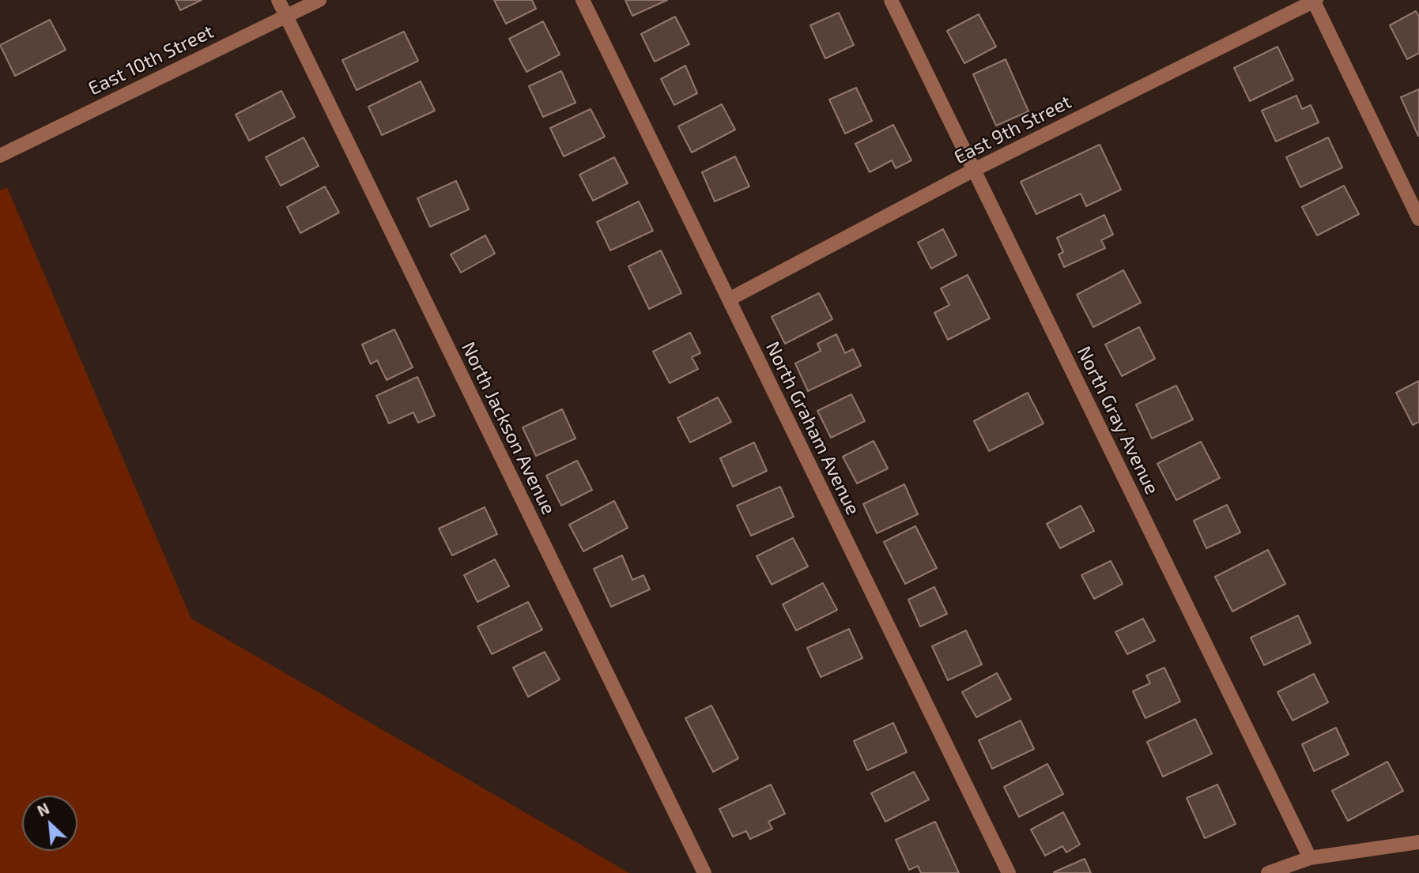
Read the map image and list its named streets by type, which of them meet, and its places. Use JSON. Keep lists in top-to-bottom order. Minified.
{"streets":{"street":["East 10th Street","East 9th Street","North Gray Avenue","North Jackson Avenue","North Graham Avenue"]},"crossings":[["East 10th Street","North Jackson Avenue"],["East 9th Street","North Gray Avenue"],["East 9th Street","North Graham Avenue"]],"north":"top left"}
